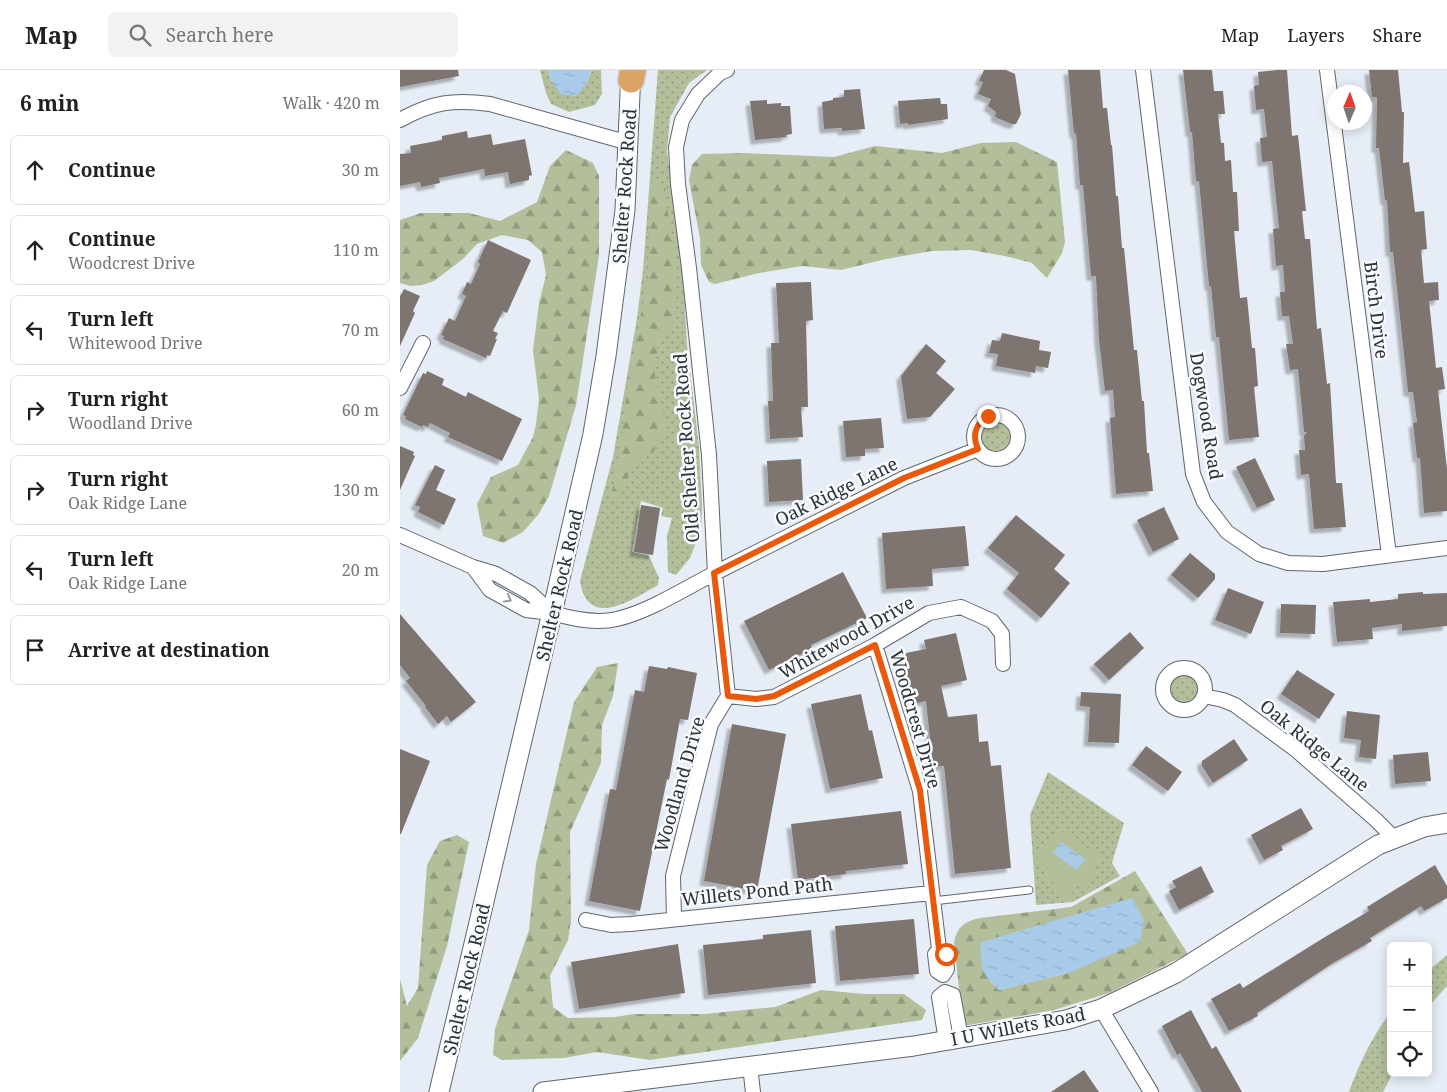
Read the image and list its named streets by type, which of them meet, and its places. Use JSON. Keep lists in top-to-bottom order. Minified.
{"streets":{"main road":["Shelter Rock Road","I U Willets Road"],"street":["Birch Drive","Dogwood Road","Old Shelter Rock Road","Oak Ridge Lane","Whitewood Drive","Woodcrest Drive","Woodland Drive","Willets Pond Path"]},"crossings":[["Birch Drive","Dogwood Road"],["Old Shelter Rock Road","Oak Ridge Lane"],["Oak Ridge Lane","I U Willets Road"],["Whitewood Drive","Woodcrest Drive"],["Whitewood Drive","Woodland Drive"],["Woodcrest Drive","Willets Pond Path"],["Woodcrest Drive","I U Willets Road"],["Woodland Drive","Willets Pond Path"]],"north":"top","page":{"header":"Map","search":"Search here","nav":["Map","Layers","Share"],"heading":["6 min","Walk · 420 m"],"list":[["Continue","30 m"],["Continue","Woodcrest Drive","110 m"],["Turn left","Whitewood Drive","70 m"],["Turn right","Woodland Drive","60 m"],["Turn right","Oak Ridge Lane","130 m"],["Turn left","Oak Ridge Lane","20 m"],"Arrive at destination"],"map_buttons":["+","−"]}}
